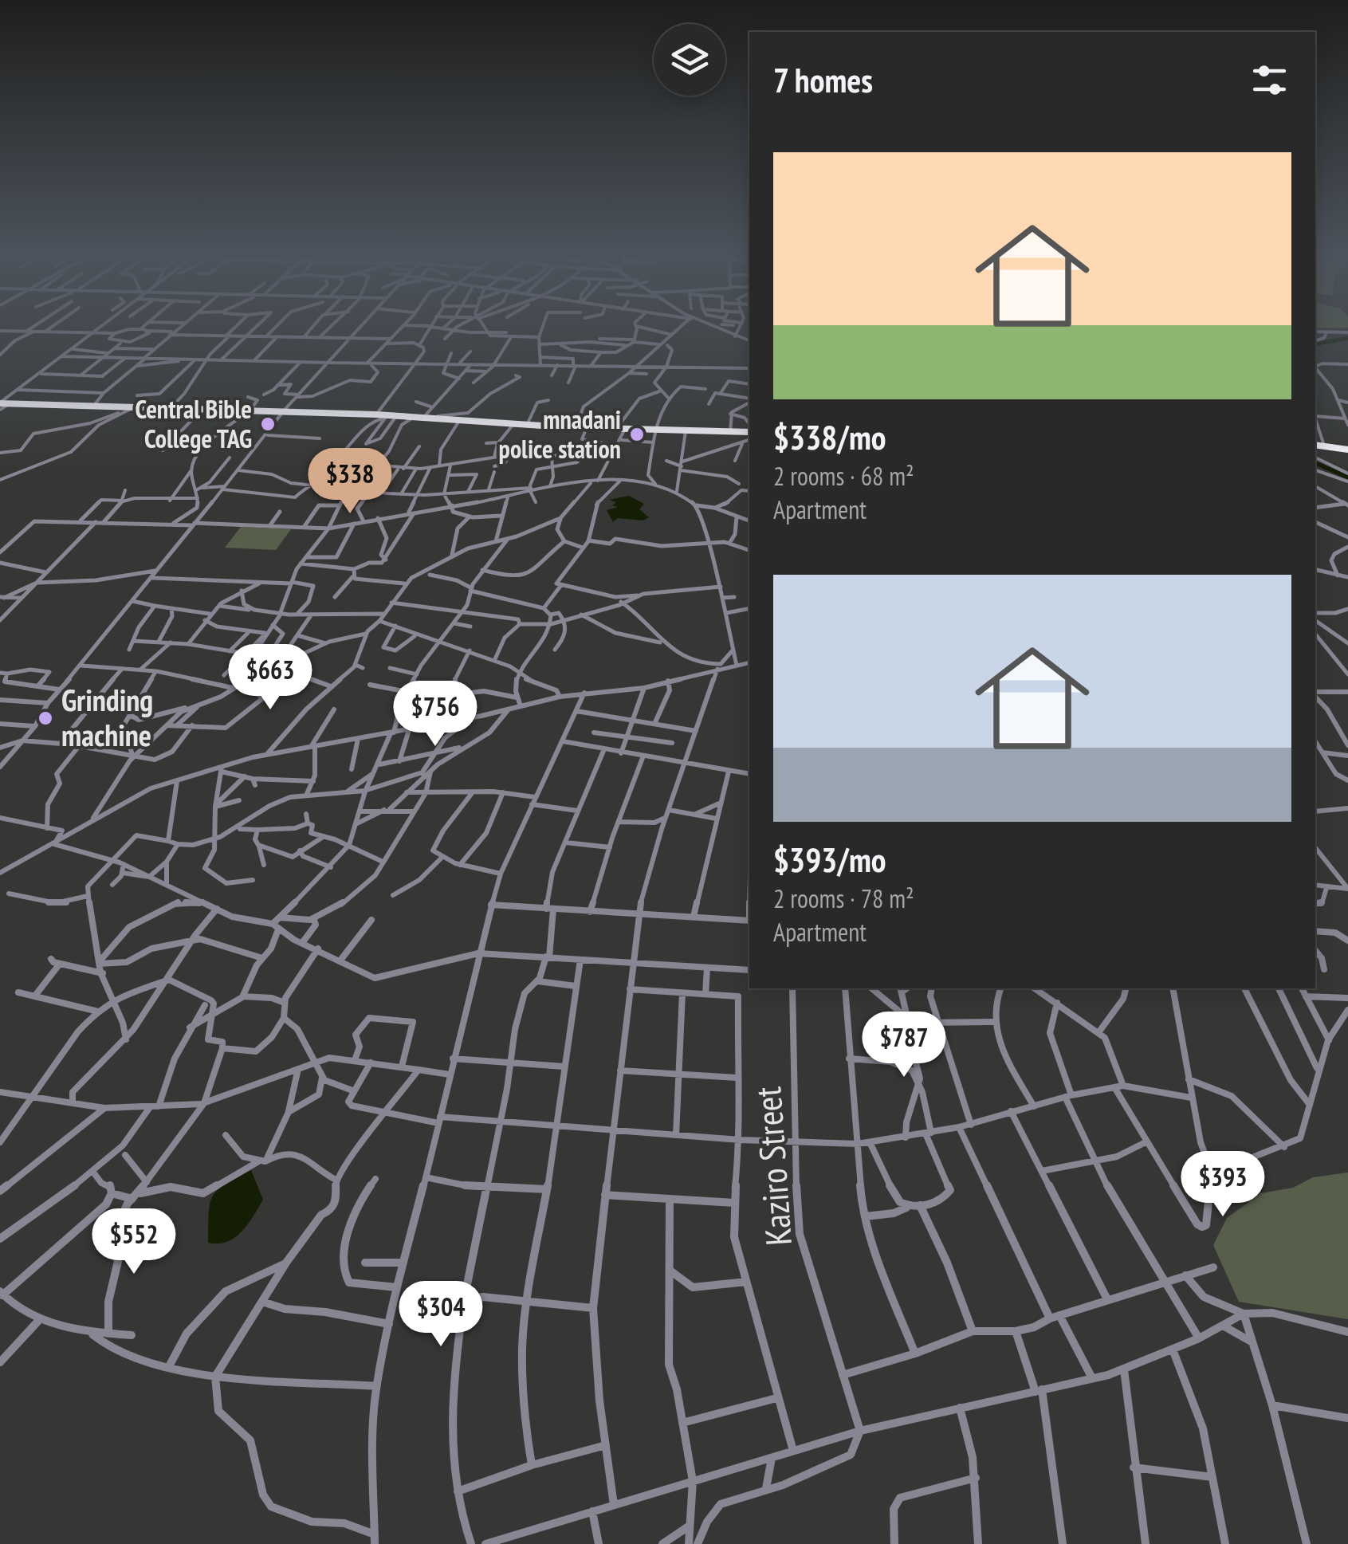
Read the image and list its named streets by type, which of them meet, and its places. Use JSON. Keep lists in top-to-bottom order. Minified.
{"streets":{"street":["Kaziro Street"]},"places":["Central Bible College TAG","mnadani police station","Grinding machine"],"page":{"heading":"7 homes","list":[{"name":"$338/mo","note":"2 rooms · 68 m² · Apartment"},{"name":"$393/mo","note":"2 rooms · 78 m² · Apartment"}],"price":["$338","$663","$756","$787","$393","$552","$304"]}}
